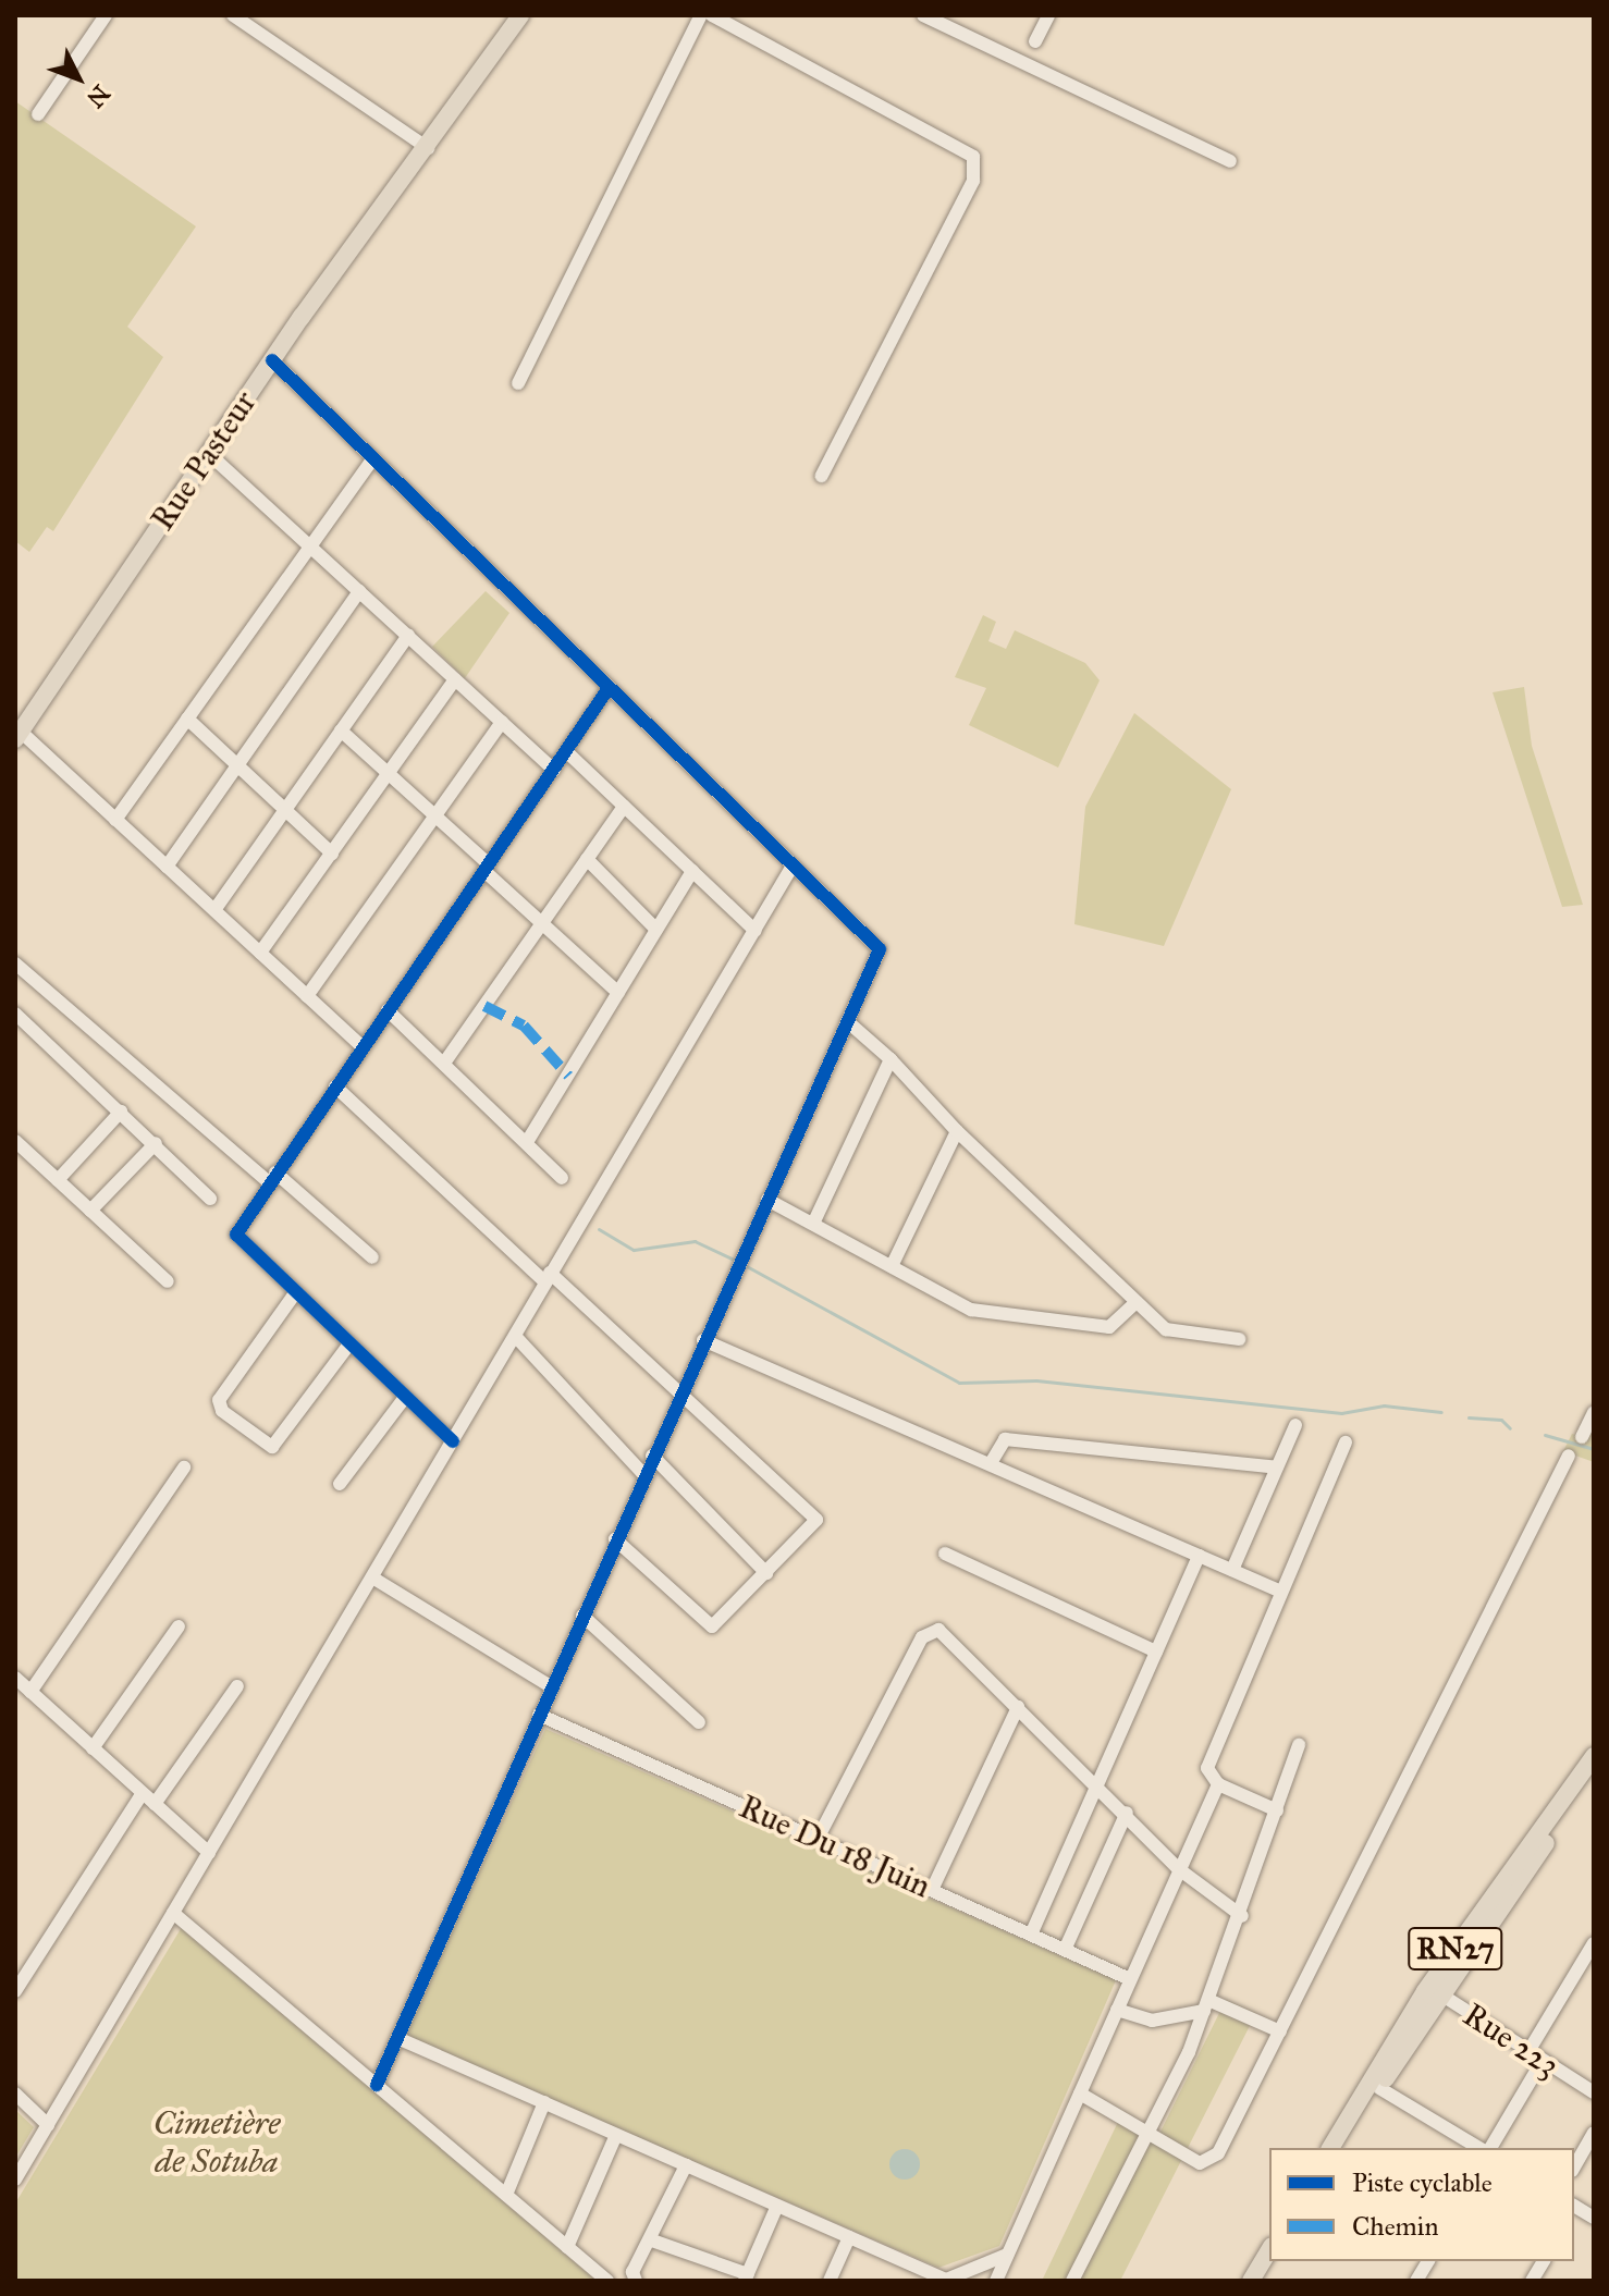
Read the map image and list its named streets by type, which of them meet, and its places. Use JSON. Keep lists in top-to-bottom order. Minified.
{"streets":{"main road":["Rue Pasteur","RN27"],"street":["Rue Du 18 Juin","Rue 223"]},"crossings":[["RN27","Rue 223"]],"parks":["Cimetière de Sotuba"],"legend":["Piste cyclable","Chemin"],"north":"bottom right"}
